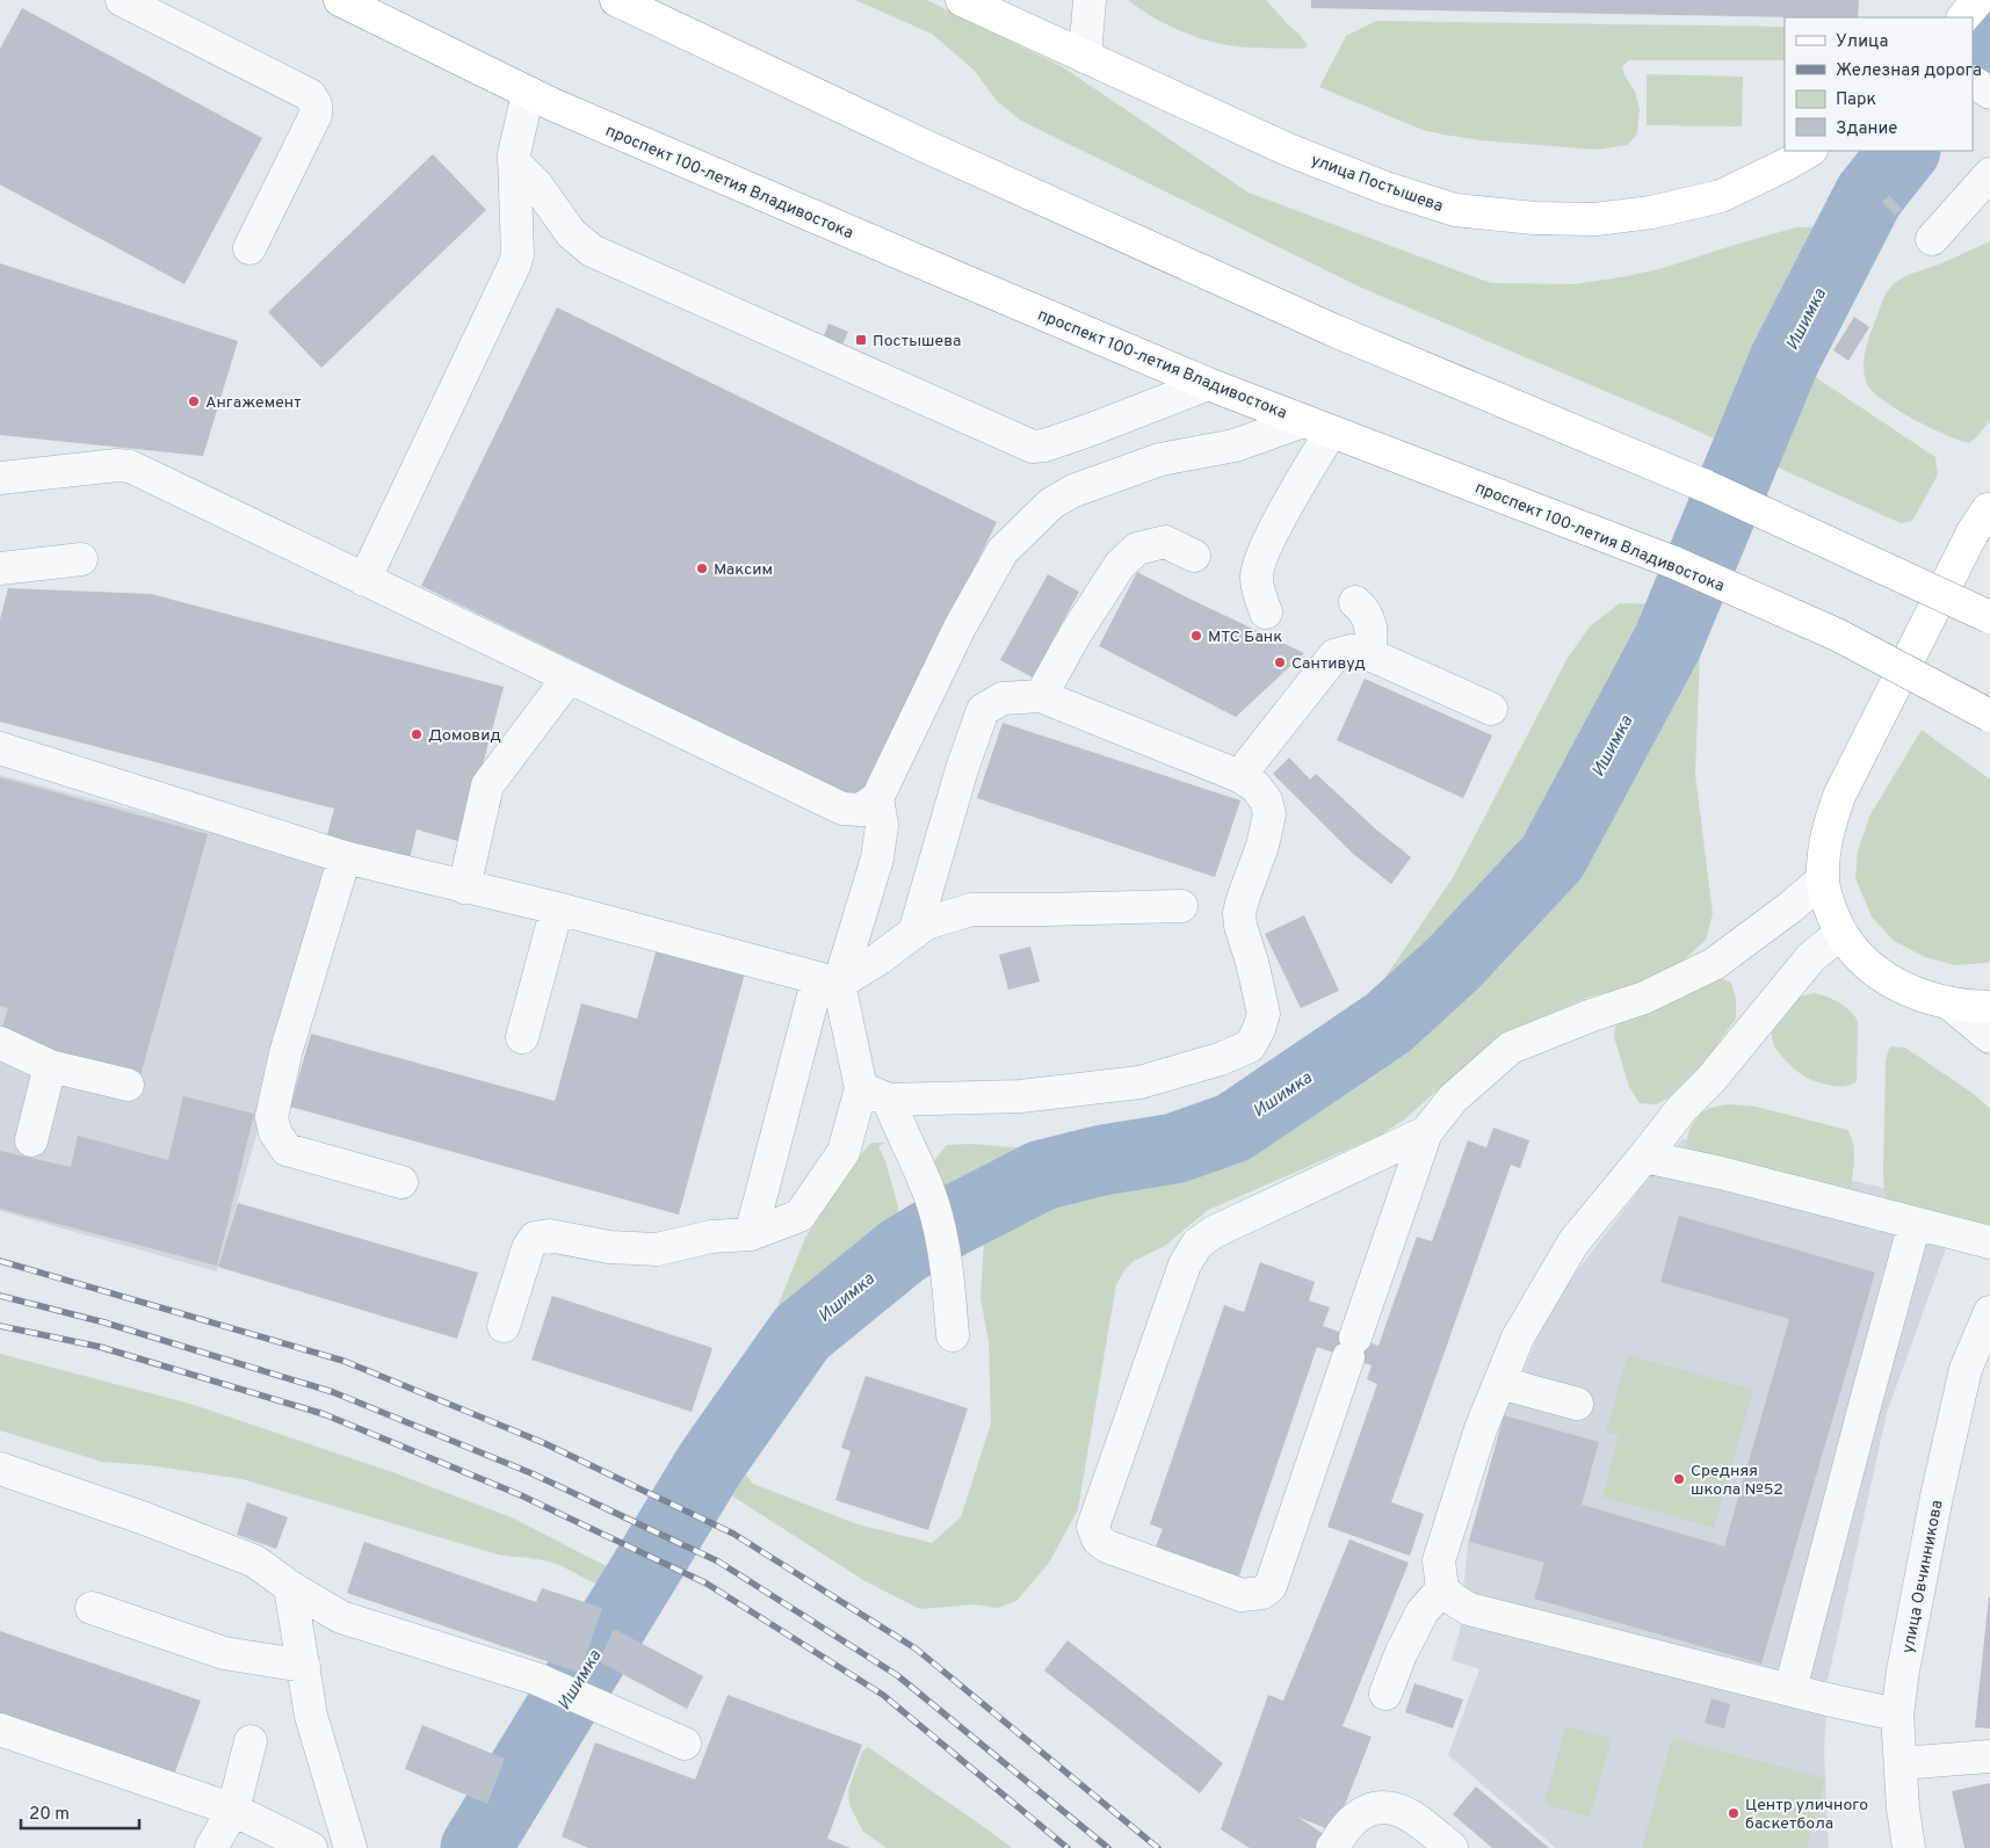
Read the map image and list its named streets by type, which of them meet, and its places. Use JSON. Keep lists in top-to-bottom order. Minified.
{"streets":{"main road":["проспект 100-летия Владивостока","улица Постышева"],"street":["улица Овчинникова"]},"water":["Ишимка"],"places":{"transit":["Постышева"],"other":["Ангажемент","Максим","МТС Банк","Сантивуд","Домовид","Средняя школа №52","Центр уличного баскетбола"]},"legend":["Улица","Железная дорога","Парк","Здание"],"scale_bar":"20 m"}
